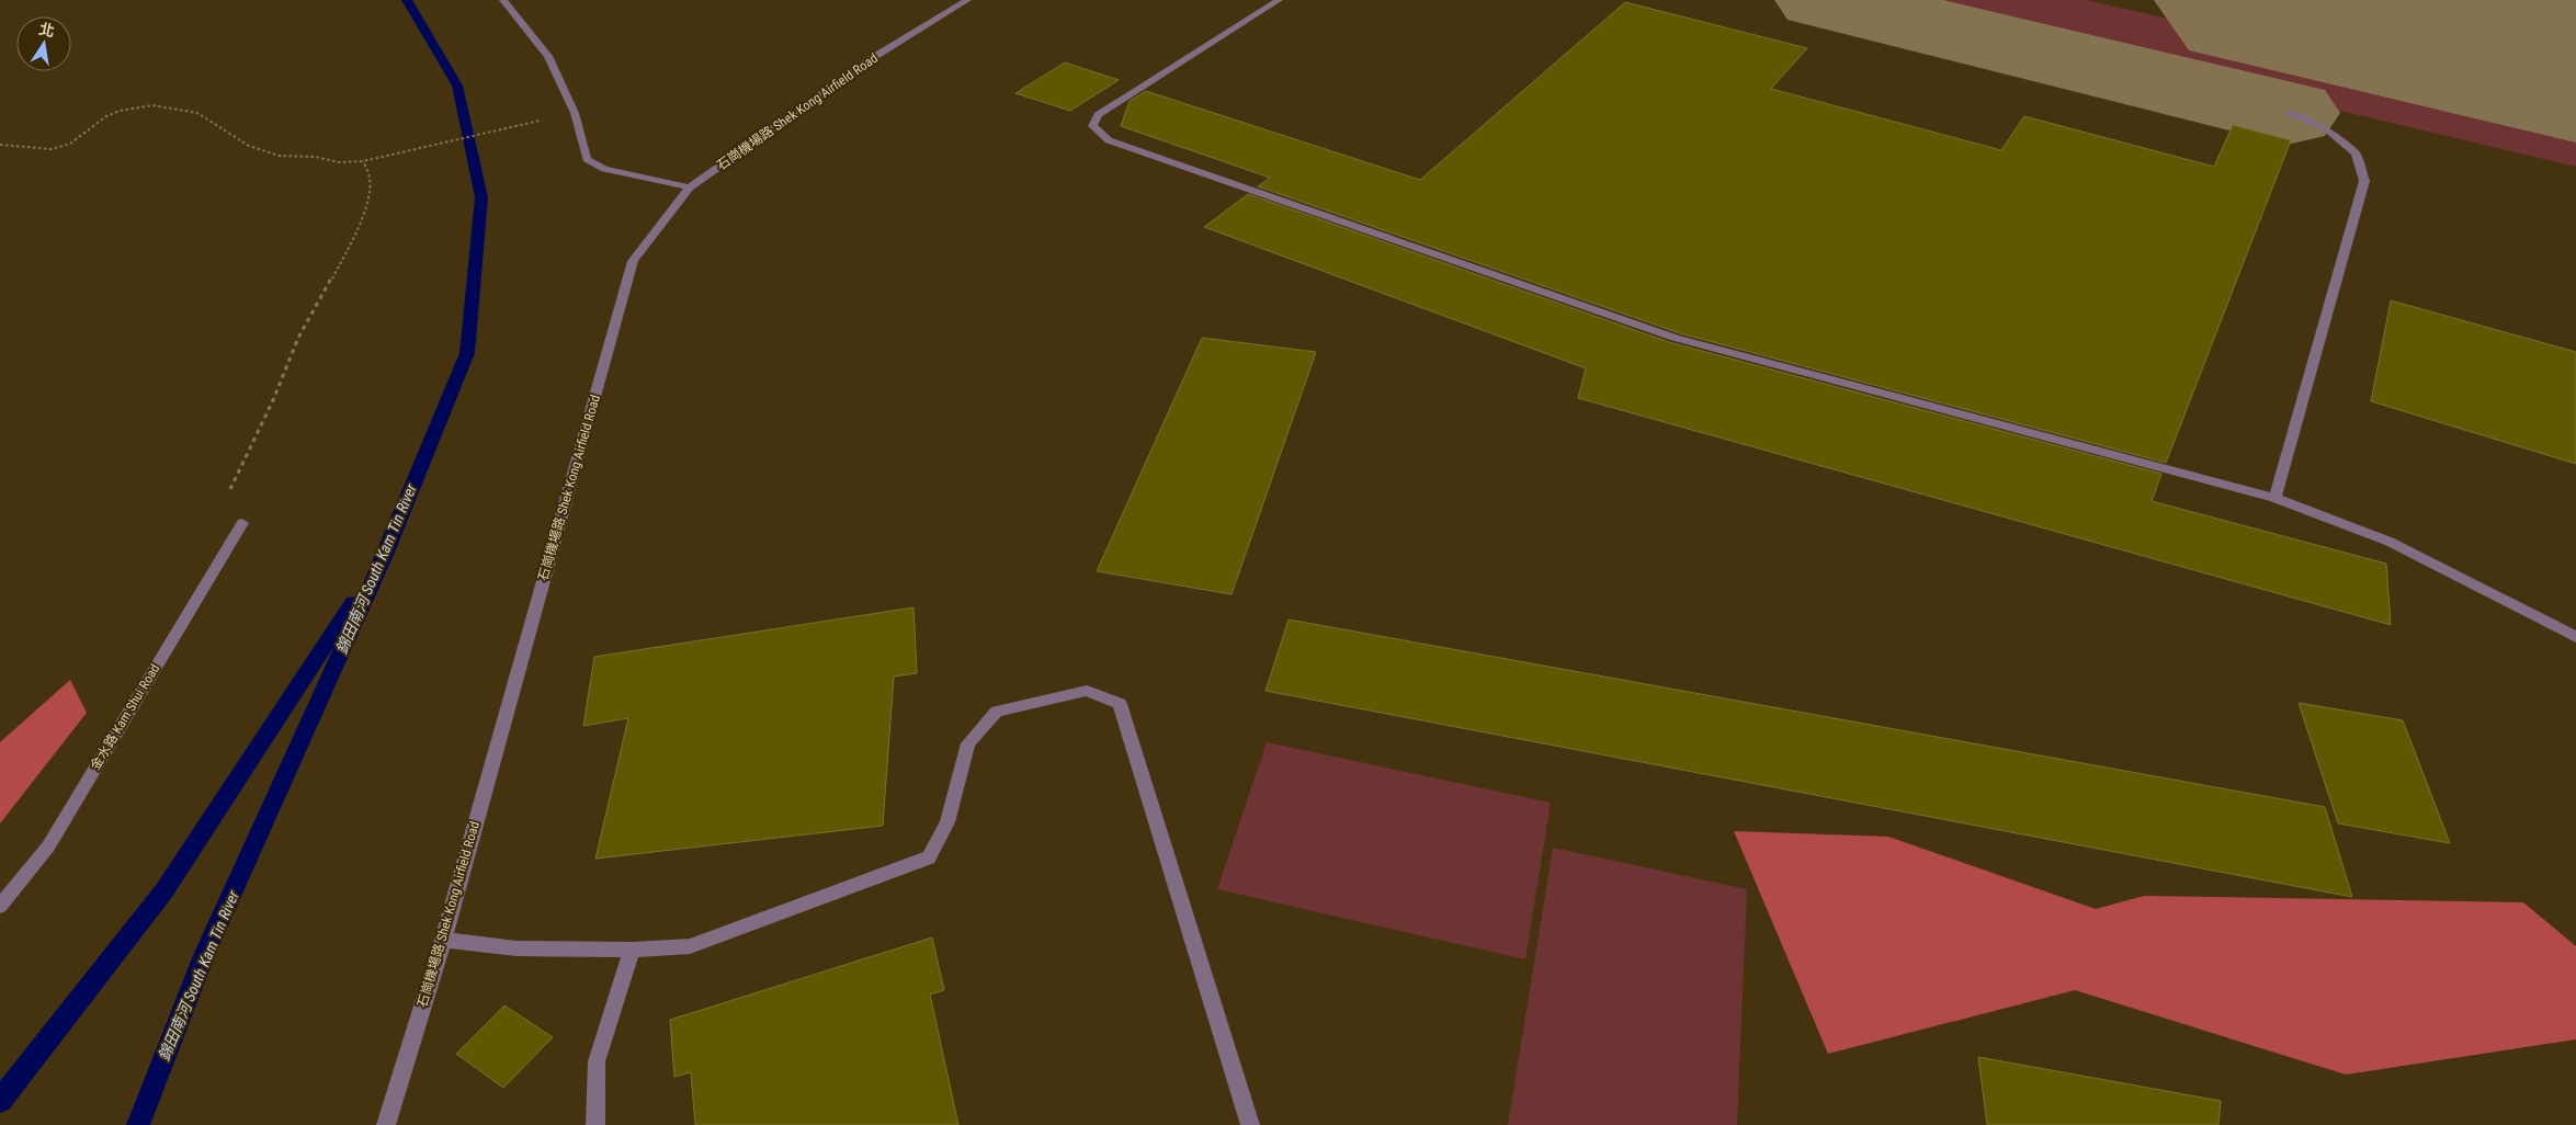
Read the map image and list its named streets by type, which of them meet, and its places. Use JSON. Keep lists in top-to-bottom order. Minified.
{"streets":{"street":["石崗機場路 Shek Kong Airfield Road","金水路 Kam Shui Road"]},"water":["錦田南河 South Kam Tin River"],"north":"top"}
